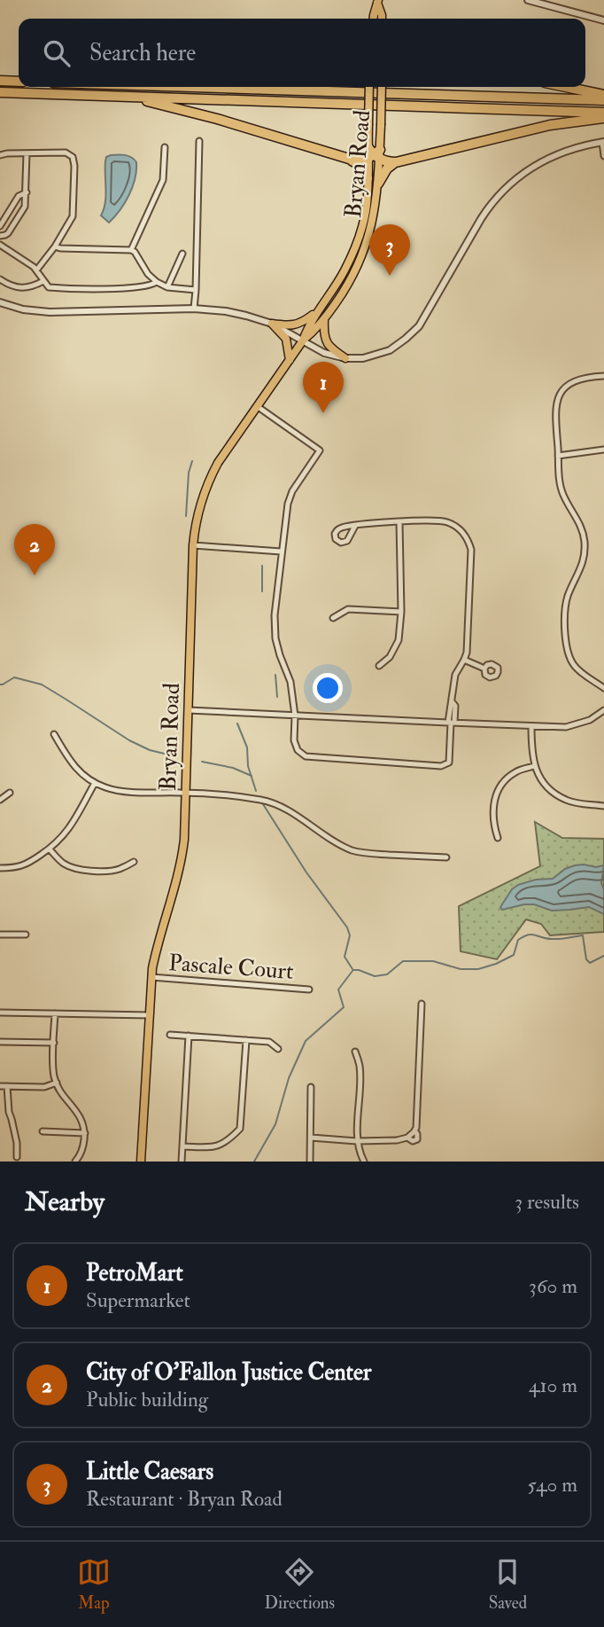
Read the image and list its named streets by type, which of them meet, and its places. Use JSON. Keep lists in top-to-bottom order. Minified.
{"streets":{"main road":["Bryan Road"],"street":["Pascale Court"]},"crossings":[["Bryan Road","Pascale Court"]],"page":{"search":"Search here","pins":["3","1","2"],"heading":["Nearby","3 results"],"list":[{"mark":"1","name":"PetroMart","note":"Supermarket","value":"360 m"},{"mark":"2","name":"City of O'Fallon Justice Center","note":"Public building","value":"410 m"},{"mark":"3","name":"Little Caesars","note":"Restaurant · Bryan Road","value":"540 m"}],"nav":["Map","Directions","Saved"]}}
